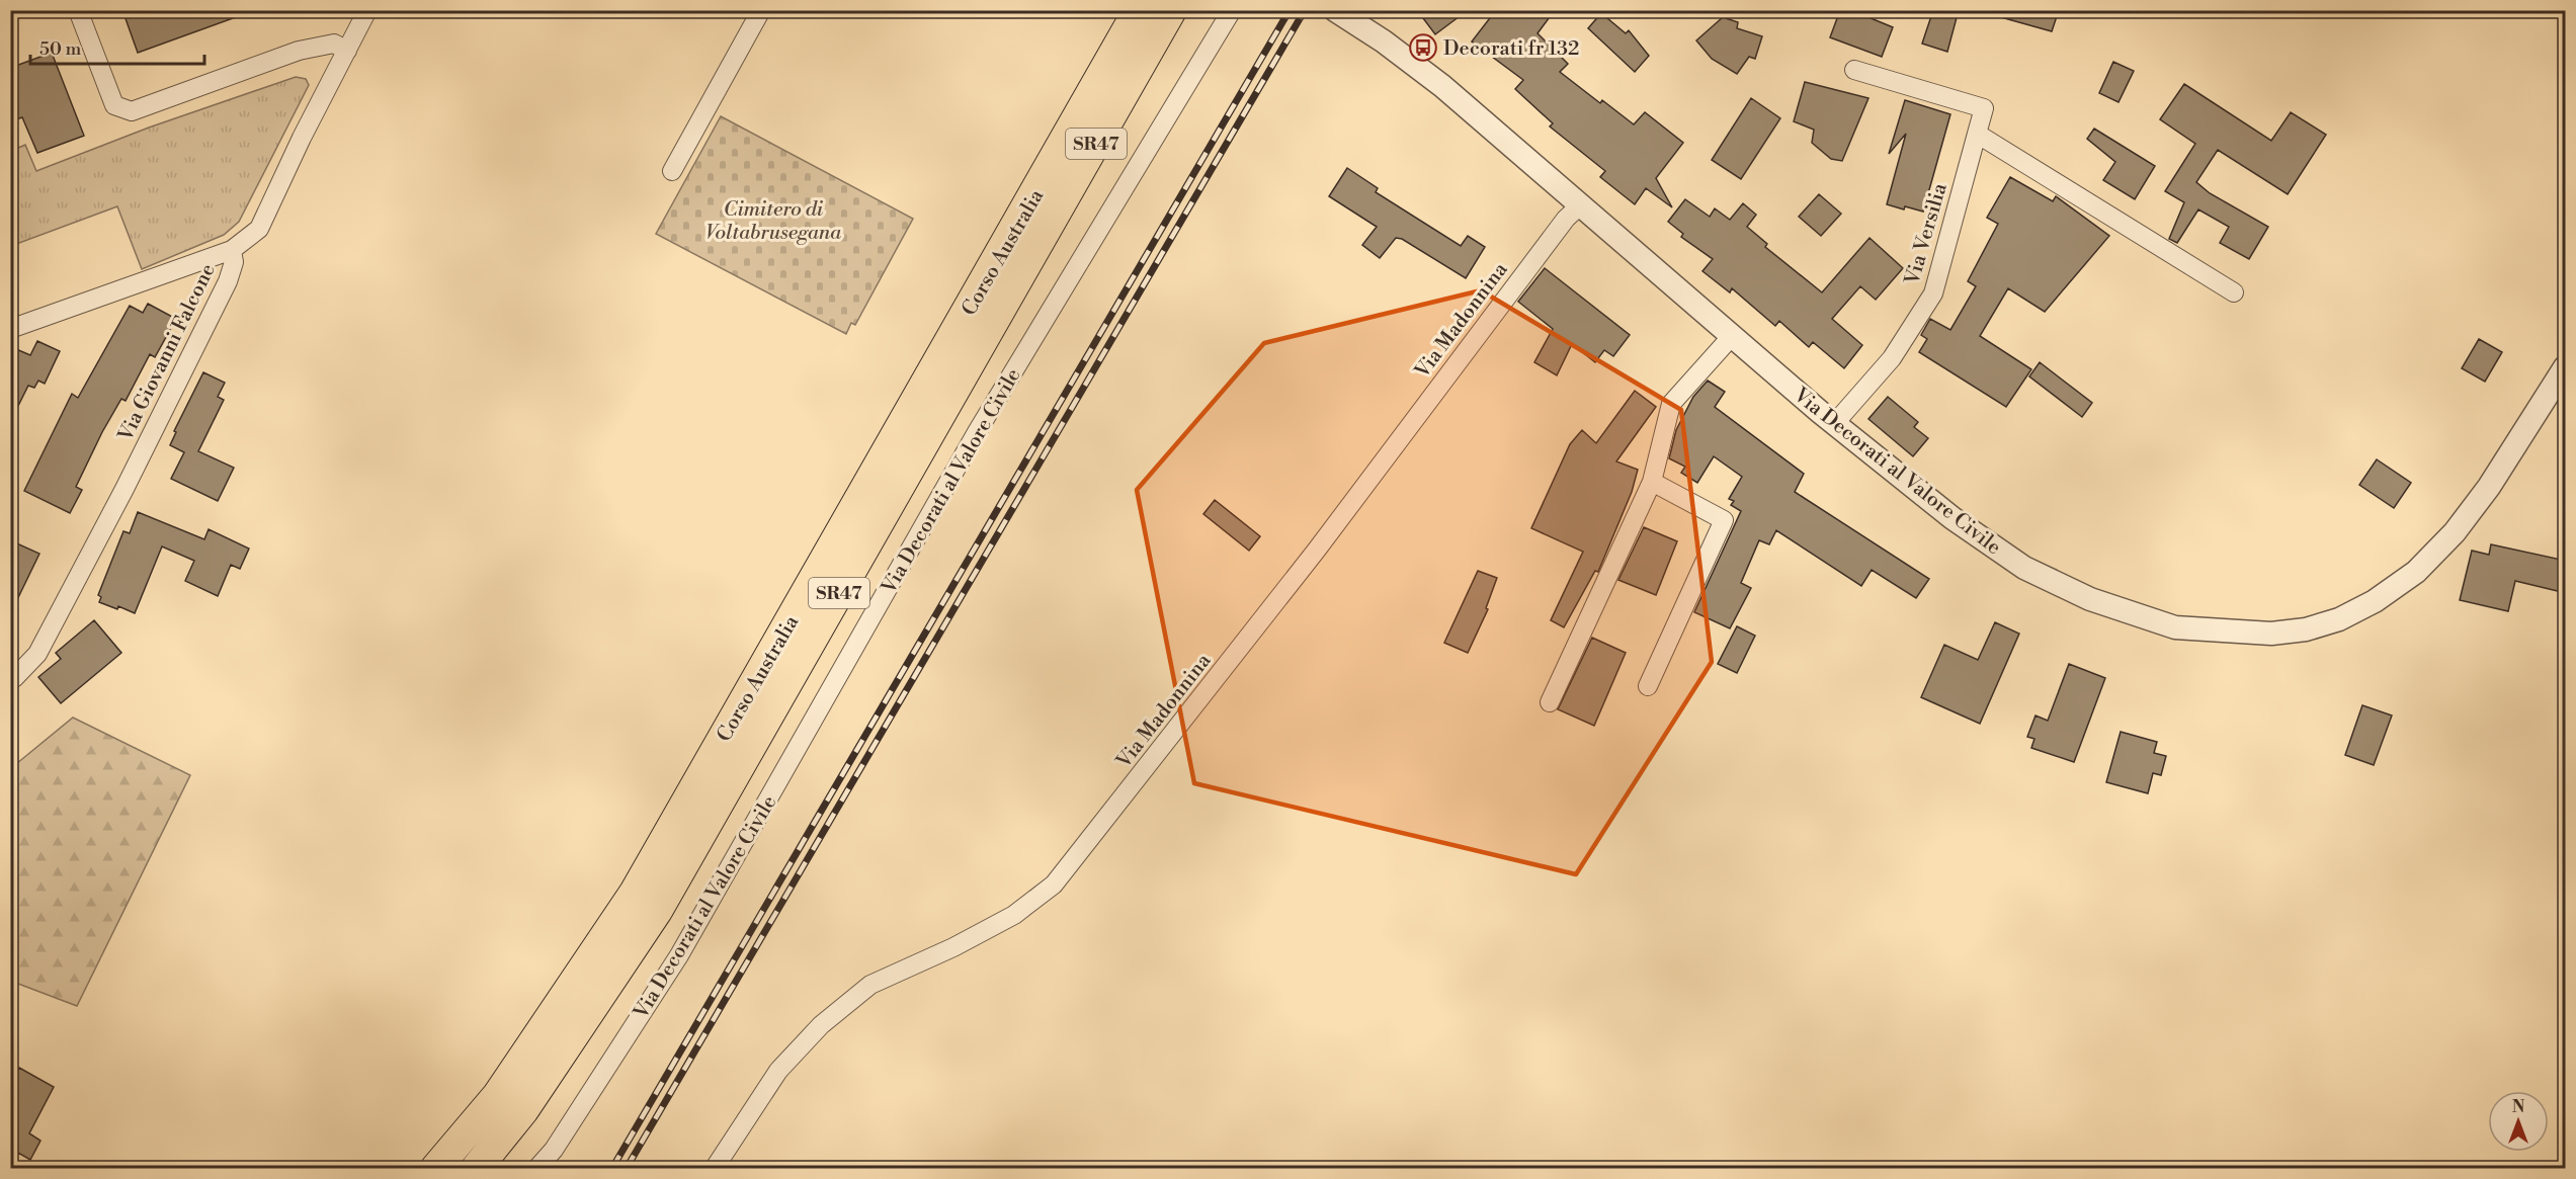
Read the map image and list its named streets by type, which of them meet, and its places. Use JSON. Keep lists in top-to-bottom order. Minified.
{"streets":{"highway":["SR47","Corso Australia"],"street":["Via Versilia","Via Madonnina","Via Giovanni Falcone","Via Decorati al Valore Civile"]},"crossings":[["Via Versilia","Via Decorati al Valore Civile"],["Via Madonnina","Via Decorati al Valore Civile"]],"parks":["Cimitero di Voltabrusegana"],"places":{"bus stop":["Decorati fr 132"]},"scale_bar":"50 m","north":"top"}
